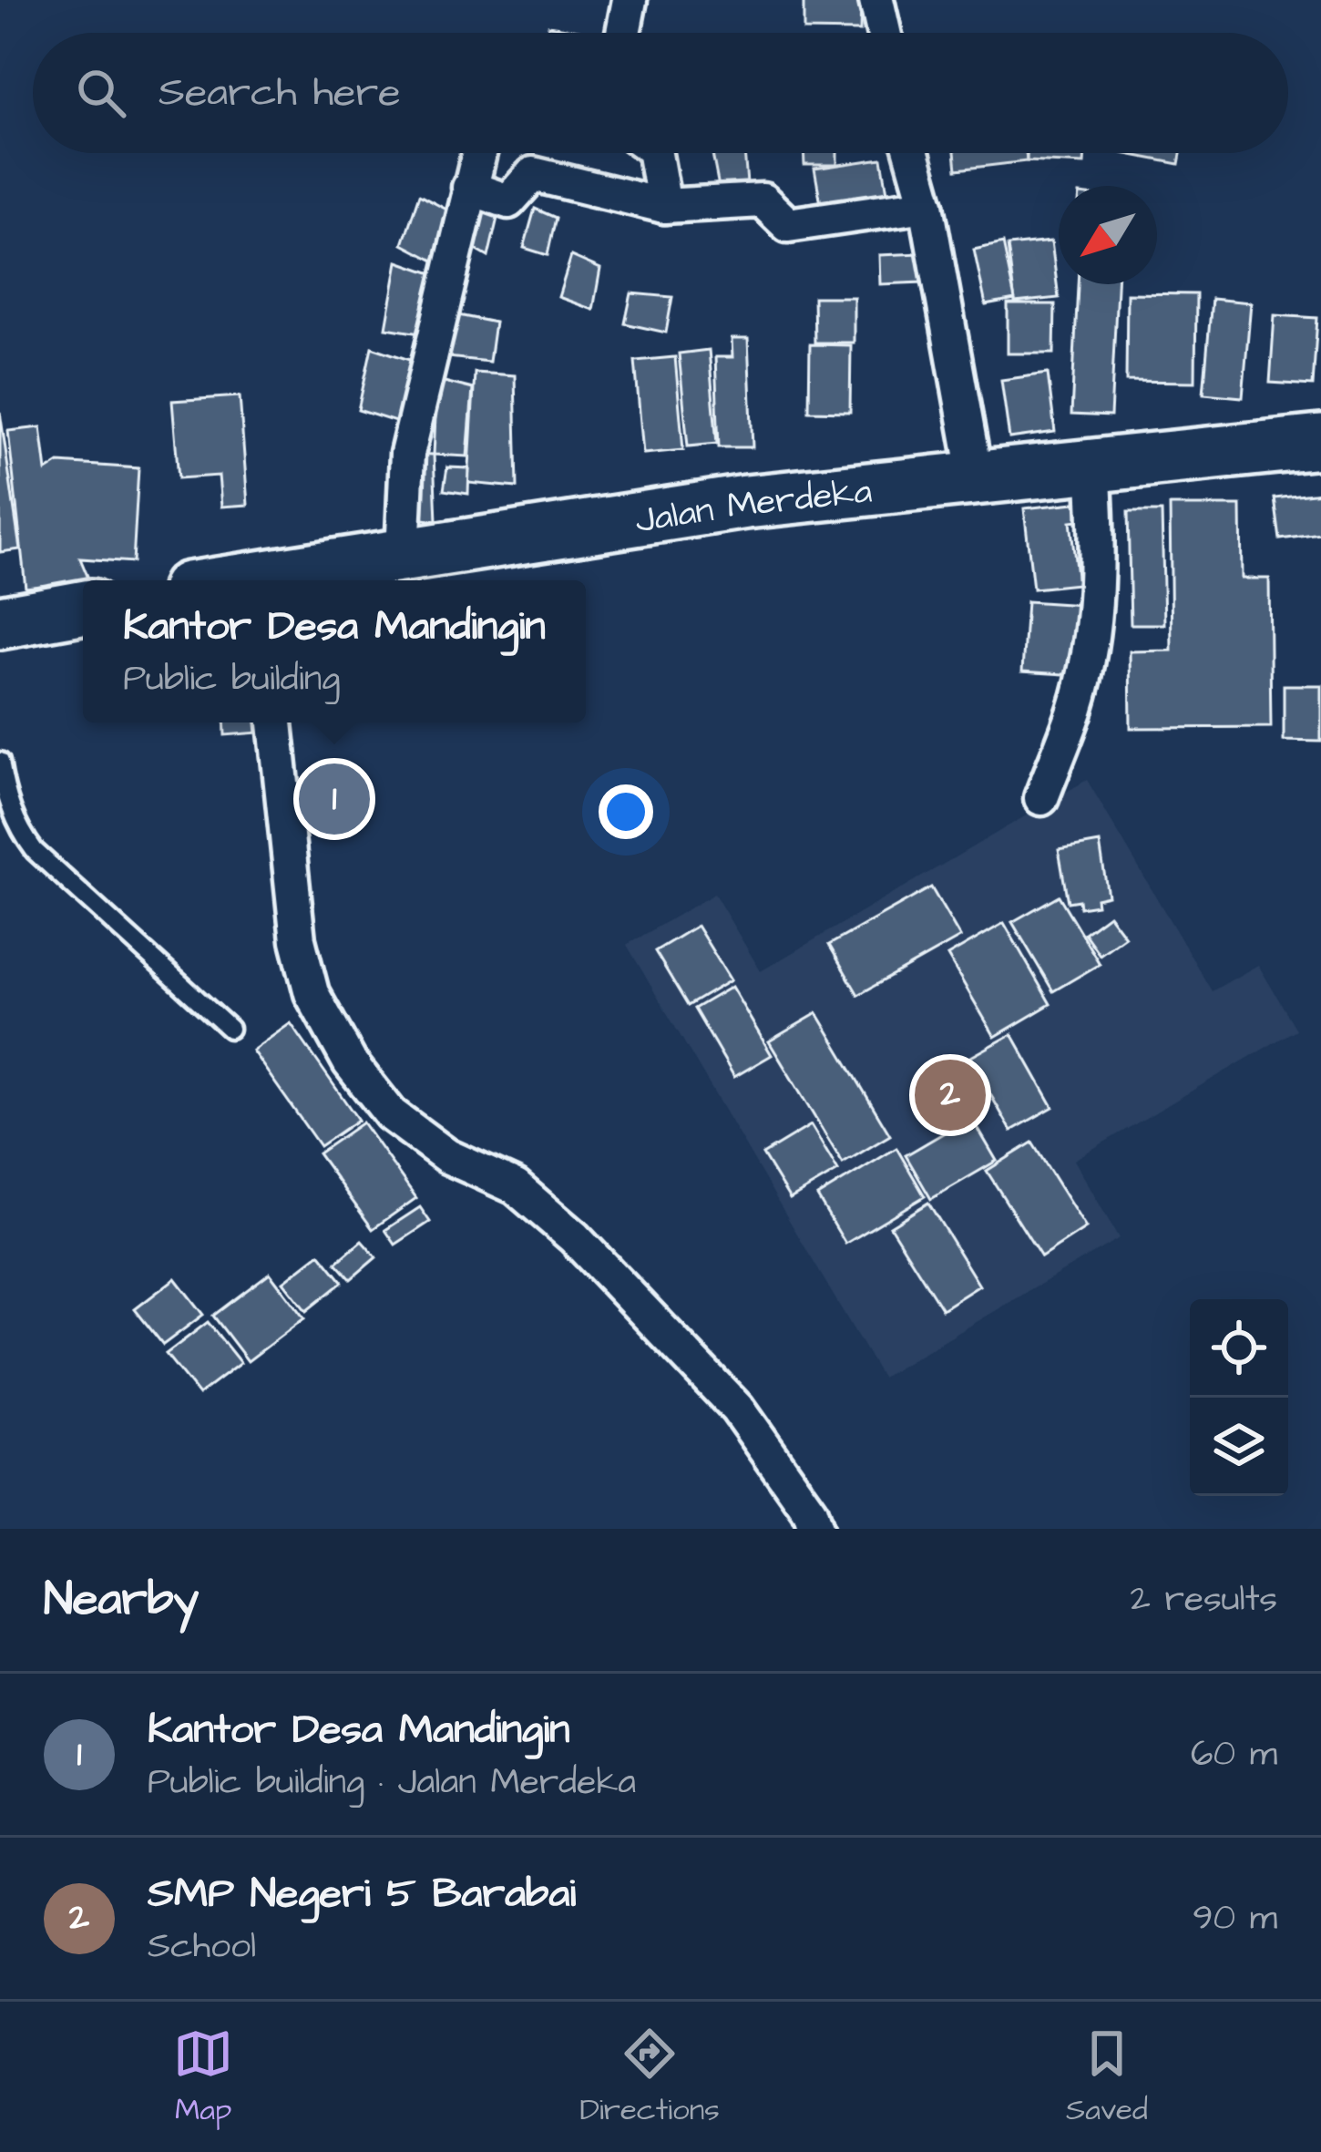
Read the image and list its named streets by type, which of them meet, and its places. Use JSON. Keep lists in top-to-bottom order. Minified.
{"streets":{"main road":["Jalan Merdeka"]},"north":"bottom left","page":{"search":"Search here","popup":["Kantor Desa Mandingin","Public building"],"pins":["1","2"],"heading":["Nearby","2 results"],"list":[{"mark":"1","name":"Kantor Desa Mandingin","note":"Public building · Jalan Merdeka","value":"60 m"},{"mark":"2","name":"SMP Negeri 5 Barabai","note":"School","value":"90 m"}],"nav":["Map","Directions","Saved"]}}
